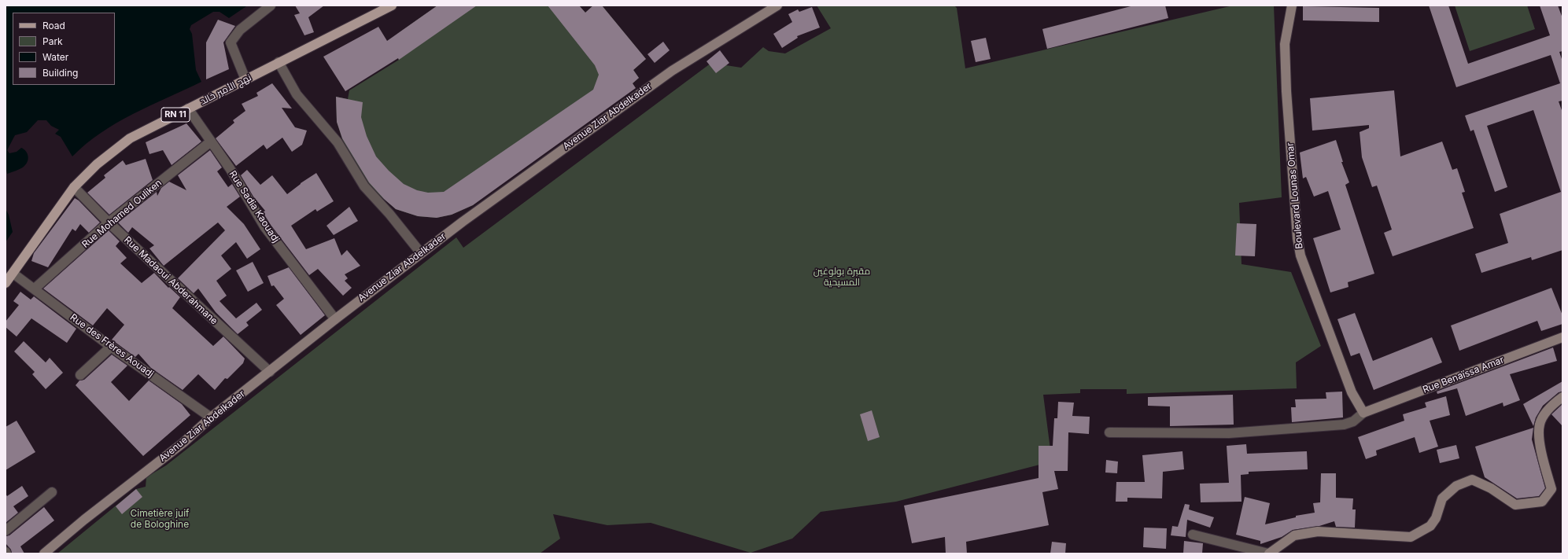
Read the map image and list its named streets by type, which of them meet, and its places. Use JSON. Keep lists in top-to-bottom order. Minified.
{"streets":{"main road":["نهج الأمير خالد","RN 11"],"street":["Avenue Ziar Abdelkader","Boulevard Lounas Omar","Rue Sadia Kaouadj","Rue Mohamed Ouliken","Rue Madaoui Abderahmane","Rue des Frères Aouadj","Rue Benaïssa Amar"]},"crossings":[["نهج الأمير خالد","Rue Sadia Kaouadj"],["نهج الأمير خالد","Rue Madaoui Abderahmane"],["نهج الأمير خالد","Rue des Frères Aouadj"],["Avenue Ziar Abdelkader","Rue Sadia Kaouadj"],["Avenue Ziar Abdelkader","Rue Madaoui Abderahmane"],["Avenue Ziar Abdelkader","Rue des Frères Aouadj"],["Boulevard Lounas Omar","Rue Benaïssa Amar"],["Rue Sadia Kaouadj","Rue Mohamed Ouliken"],["Rue Mohamed Ouliken","Rue Madaoui Abderahmane"],["Rue Mohamed Ouliken","Rue des Frères Aouadj"]],"parks":["مقبرة بولوغين المسيحية","Cimetière juif de Bologhine"],"legend":["Road","Park","Water","Building"]}
